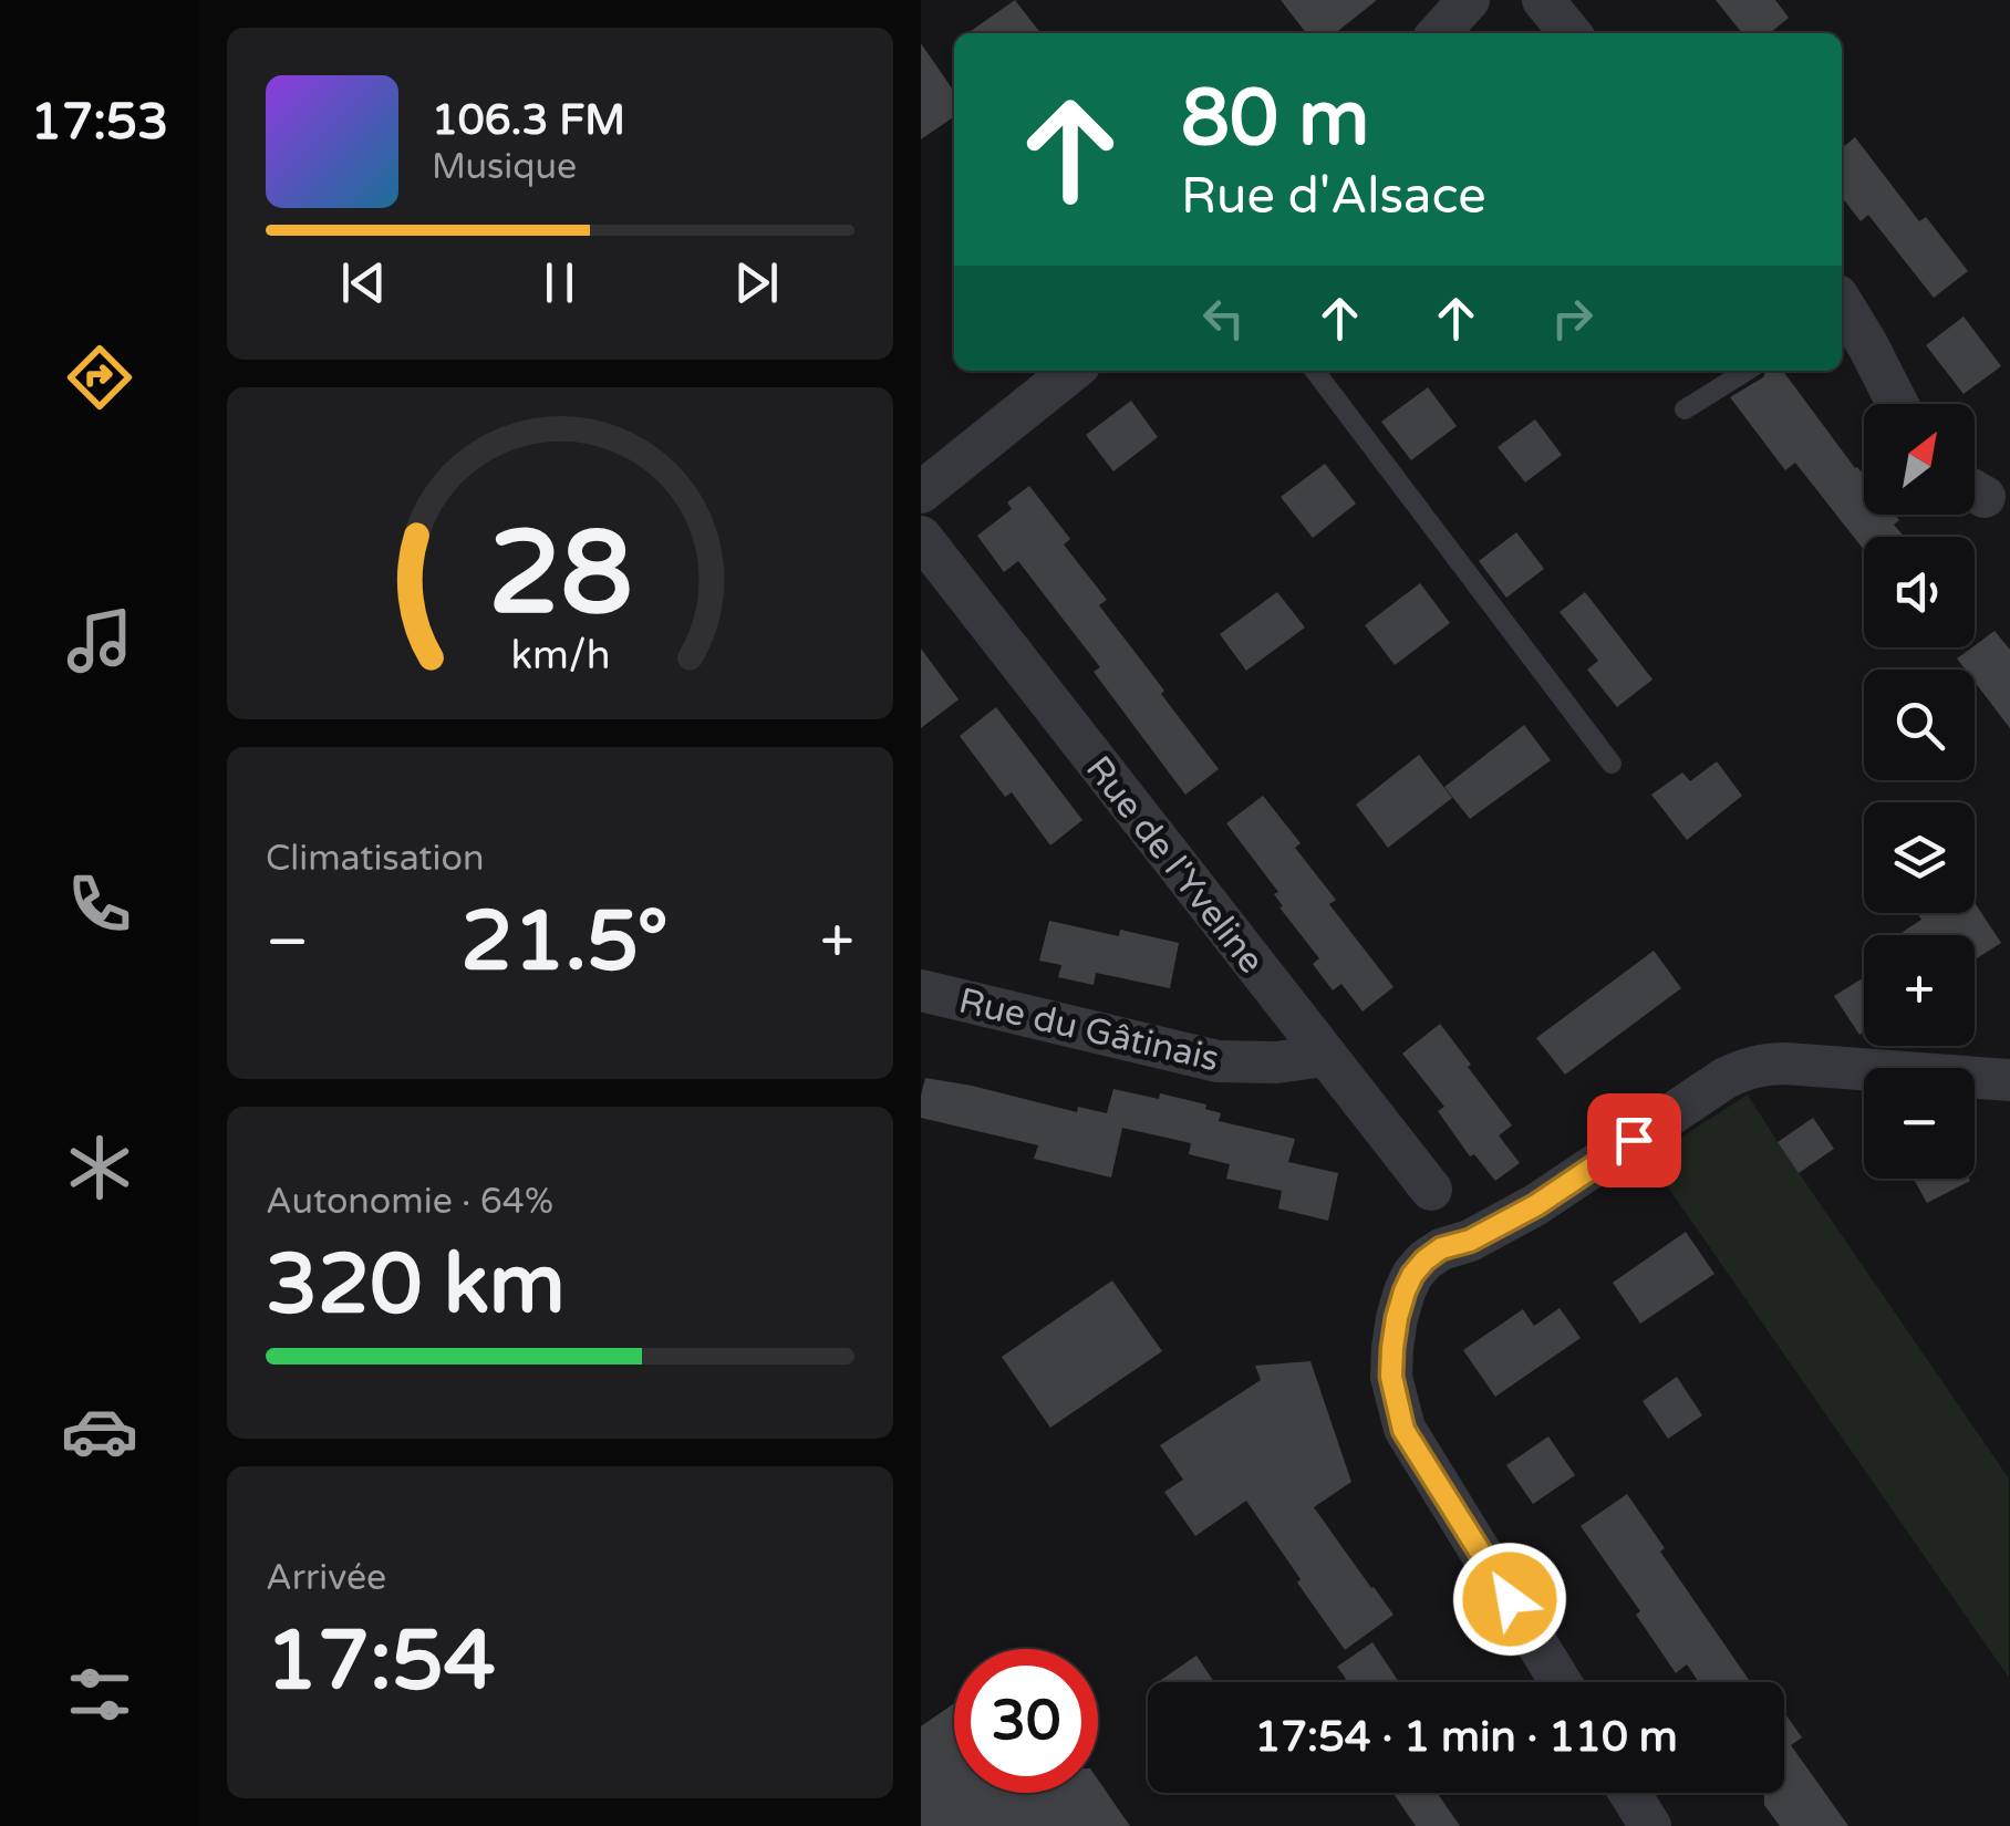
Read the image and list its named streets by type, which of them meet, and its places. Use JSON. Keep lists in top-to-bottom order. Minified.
{"streets":{"street":["Rue de l'Yveline","Rue du Gâtinais"]},"crossings":[["Rue de l'Yveline","Rue du Gâtinais"]],"north":"top right","page":{"tabs":"17:53","turn":["80 m","Rue d'Alsace"],"song":["106.3 FM","Musique"],"map_buttons":["+","−"],"tile":["Climatisation",["Autonomie · 64%","320 km"],["Arrivée","17:54"]],"heat":["−","21.5°","+"],"limit":"30","trip":"17:54 · 1 min · 110 m","gauge":["28","km/h"]}}
